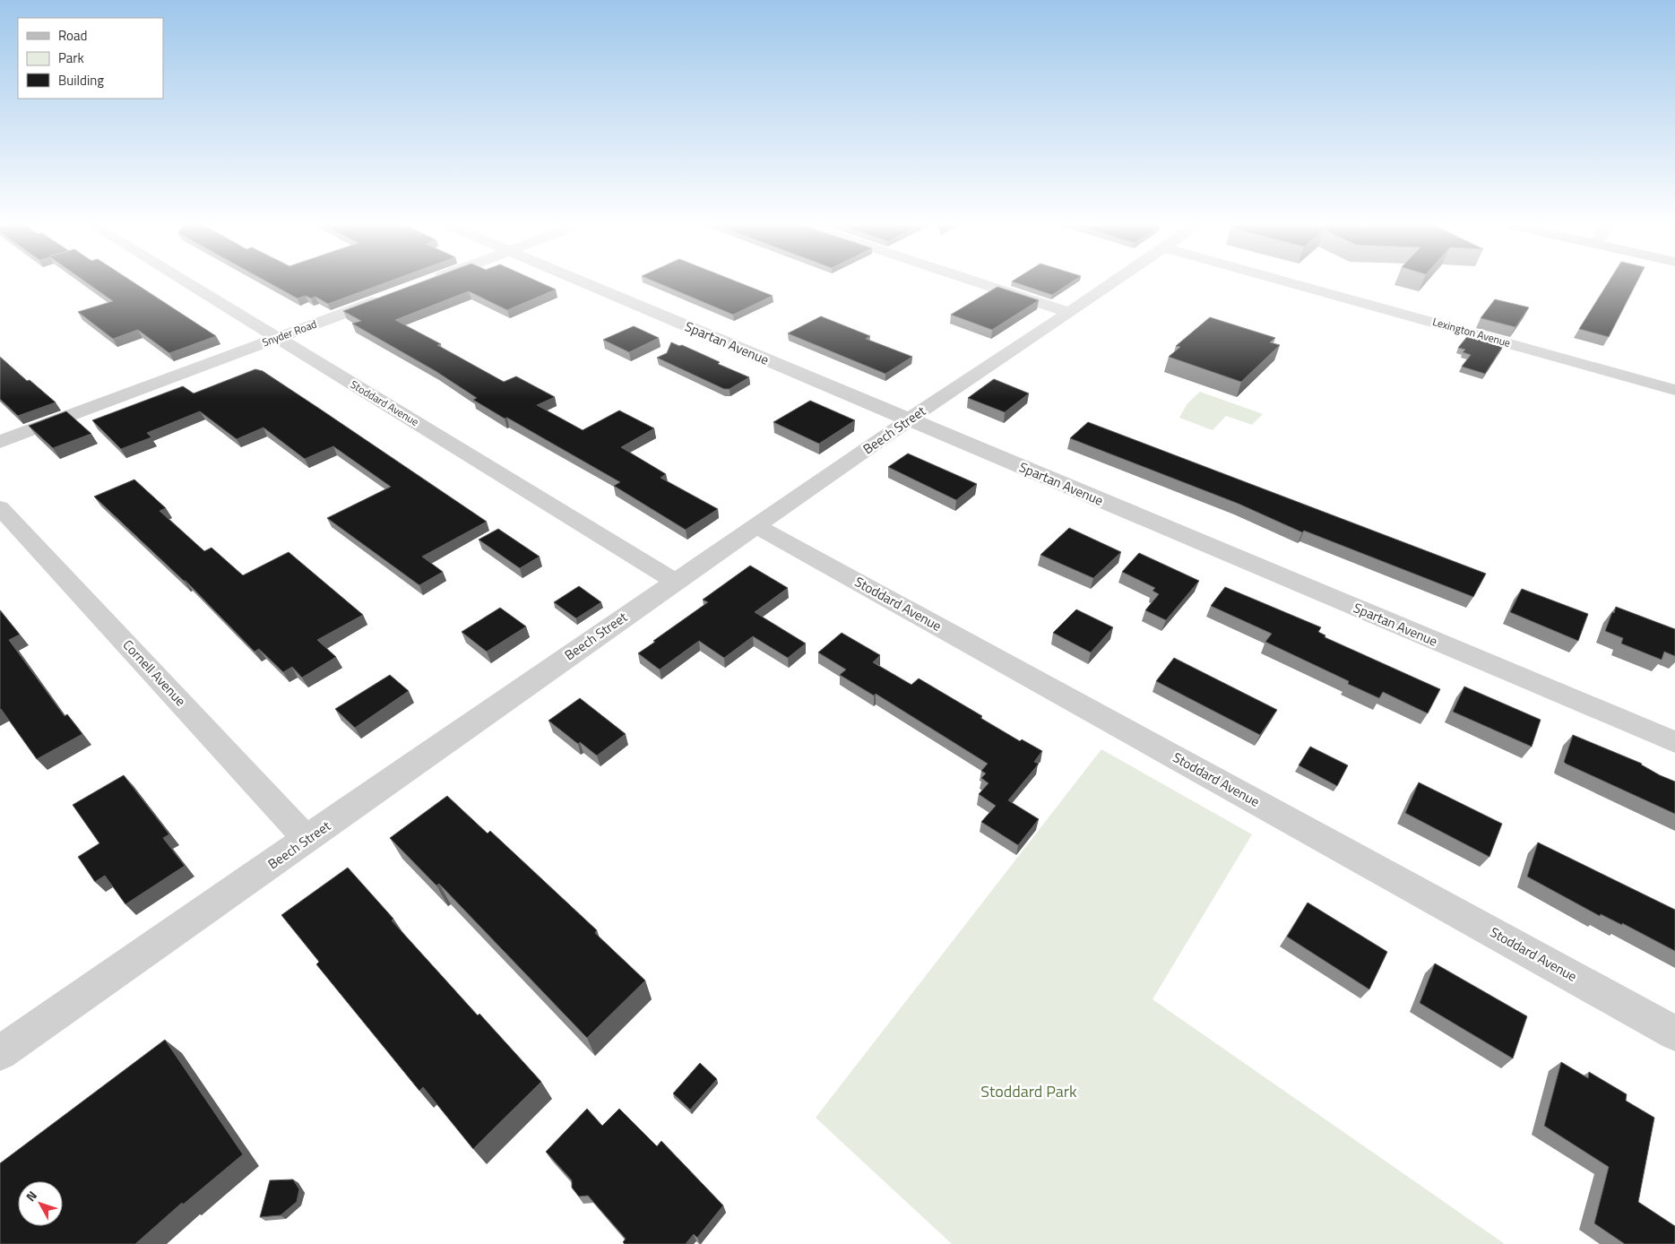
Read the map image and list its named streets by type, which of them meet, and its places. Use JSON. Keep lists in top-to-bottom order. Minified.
{"streets":{"street":["Lexington Avenue","Snyder Road","Spartan Avenue","Stoddard Avenue","Beech Street","Cornell Avenue"]},"crossings":[["Snyder Road","Stoddard Avenue"],["Spartan Avenue","Beech Street"],["Stoddard Avenue","Beech Street"],["Beech Street","Cornell Avenue"]],"parks":["Stoddard Park"],"legend":["Road","Park","Building"],"north":"top left"}
